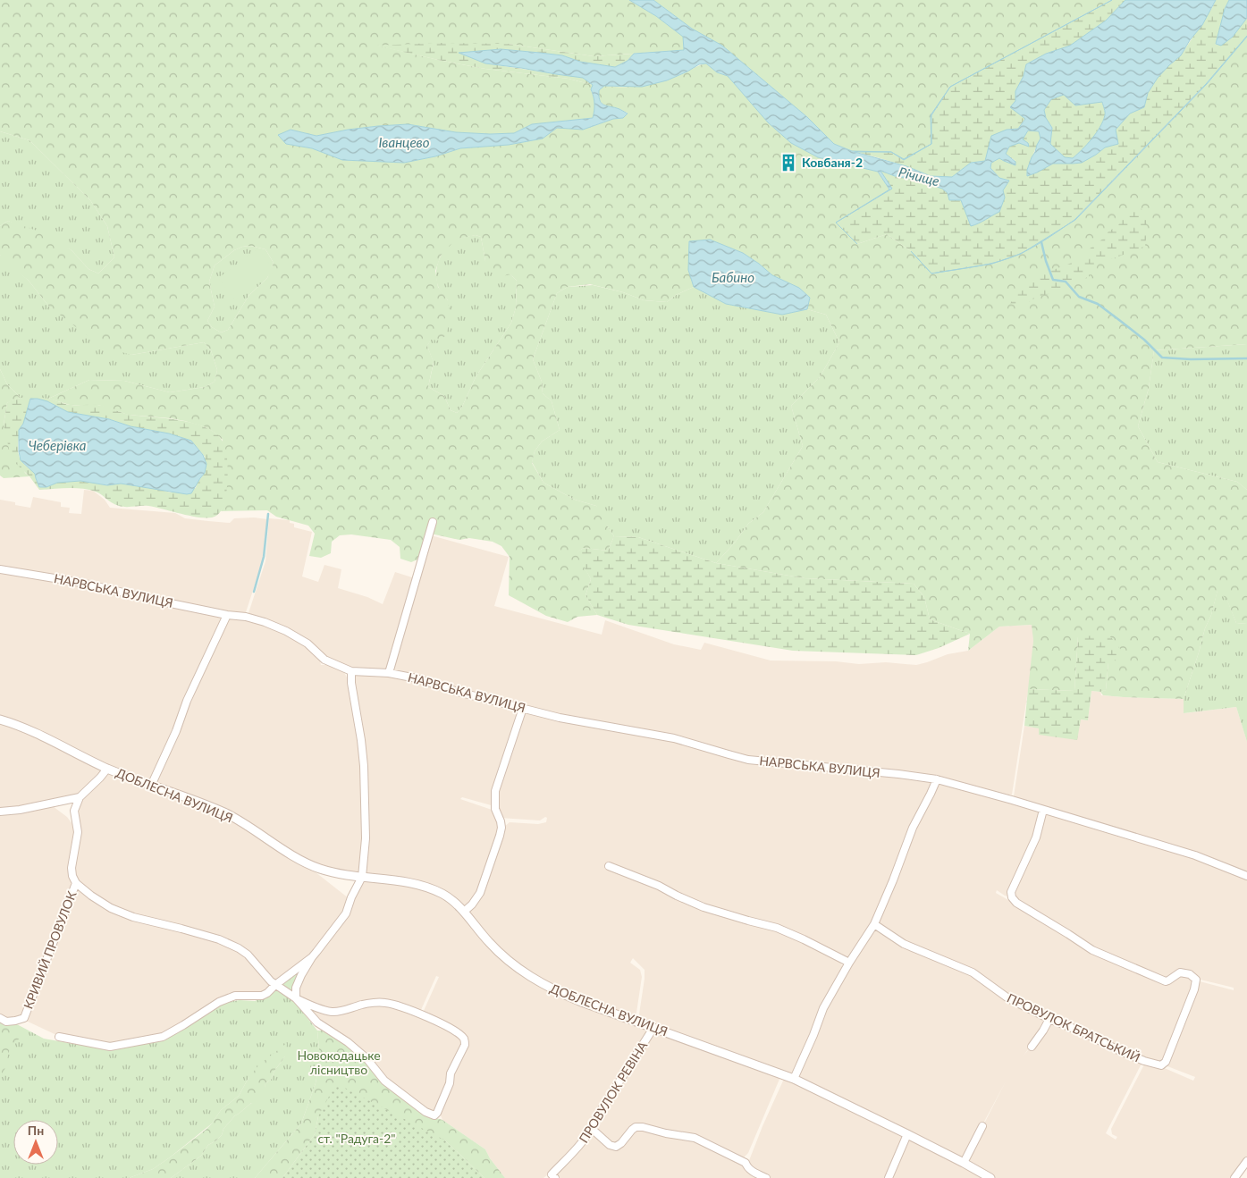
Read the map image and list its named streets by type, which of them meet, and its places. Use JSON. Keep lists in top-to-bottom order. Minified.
{"streets":{"street":["НАРВСЬКА ВУЛИЦЯ","ДОБЛЕСНА ВУЛИЦЯ","КРИВИЙ ПРОВУЛОК","ПРОВУЛОК БРАТСЬКИЙ","ПРОВУЛОК РЕВІНА"]},"crossings":[["НАРВСЬКА ВУЛИЦЯ","ПРОВУЛОК БРАТСЬКИЙ"],["ДОБЛЕСНА ВУЛИЦЯ","ПРОВУЛОК РЕВІНА"]],"water":["Іванцево","Річище","Бабино","Чеберівка"],"parks":["Новокодацьке лісництво","ст. \"Радуга-2\""],"places":{"building":["Ковбаня-2"]},"north":"top"}
